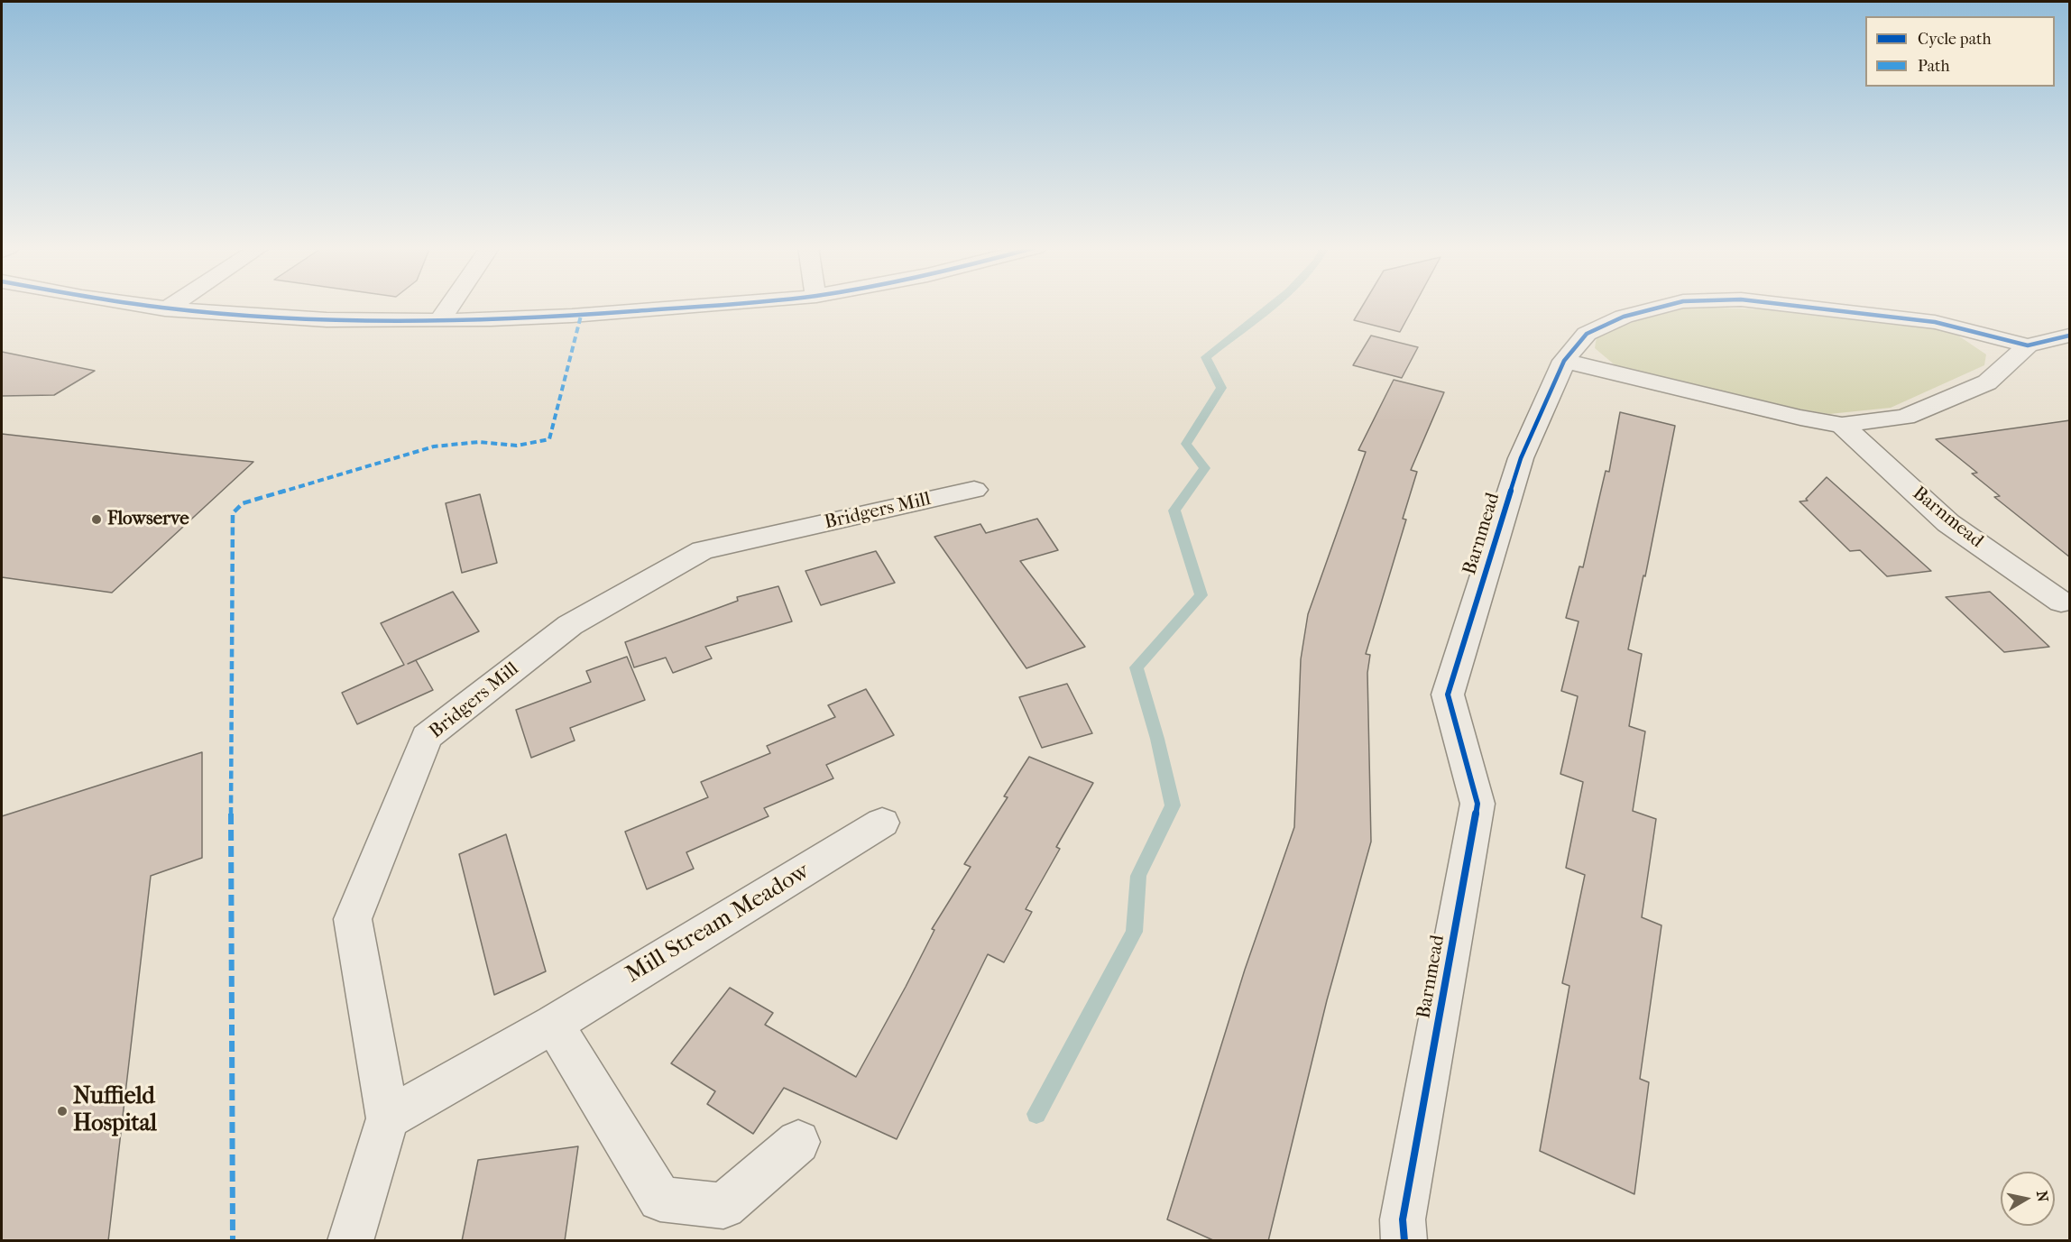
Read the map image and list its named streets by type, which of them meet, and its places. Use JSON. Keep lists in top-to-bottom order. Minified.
{"streets":{"street":["Bridgers Mill","Barnmead","Mill Stream Meadow"]},"crossings":[["Bridgers Mill","Mill Stream Meadow"]],"places":["Flowserve","Nuffield Hospital"],"legend":["Cycle path","Path"],"north":"right"}
